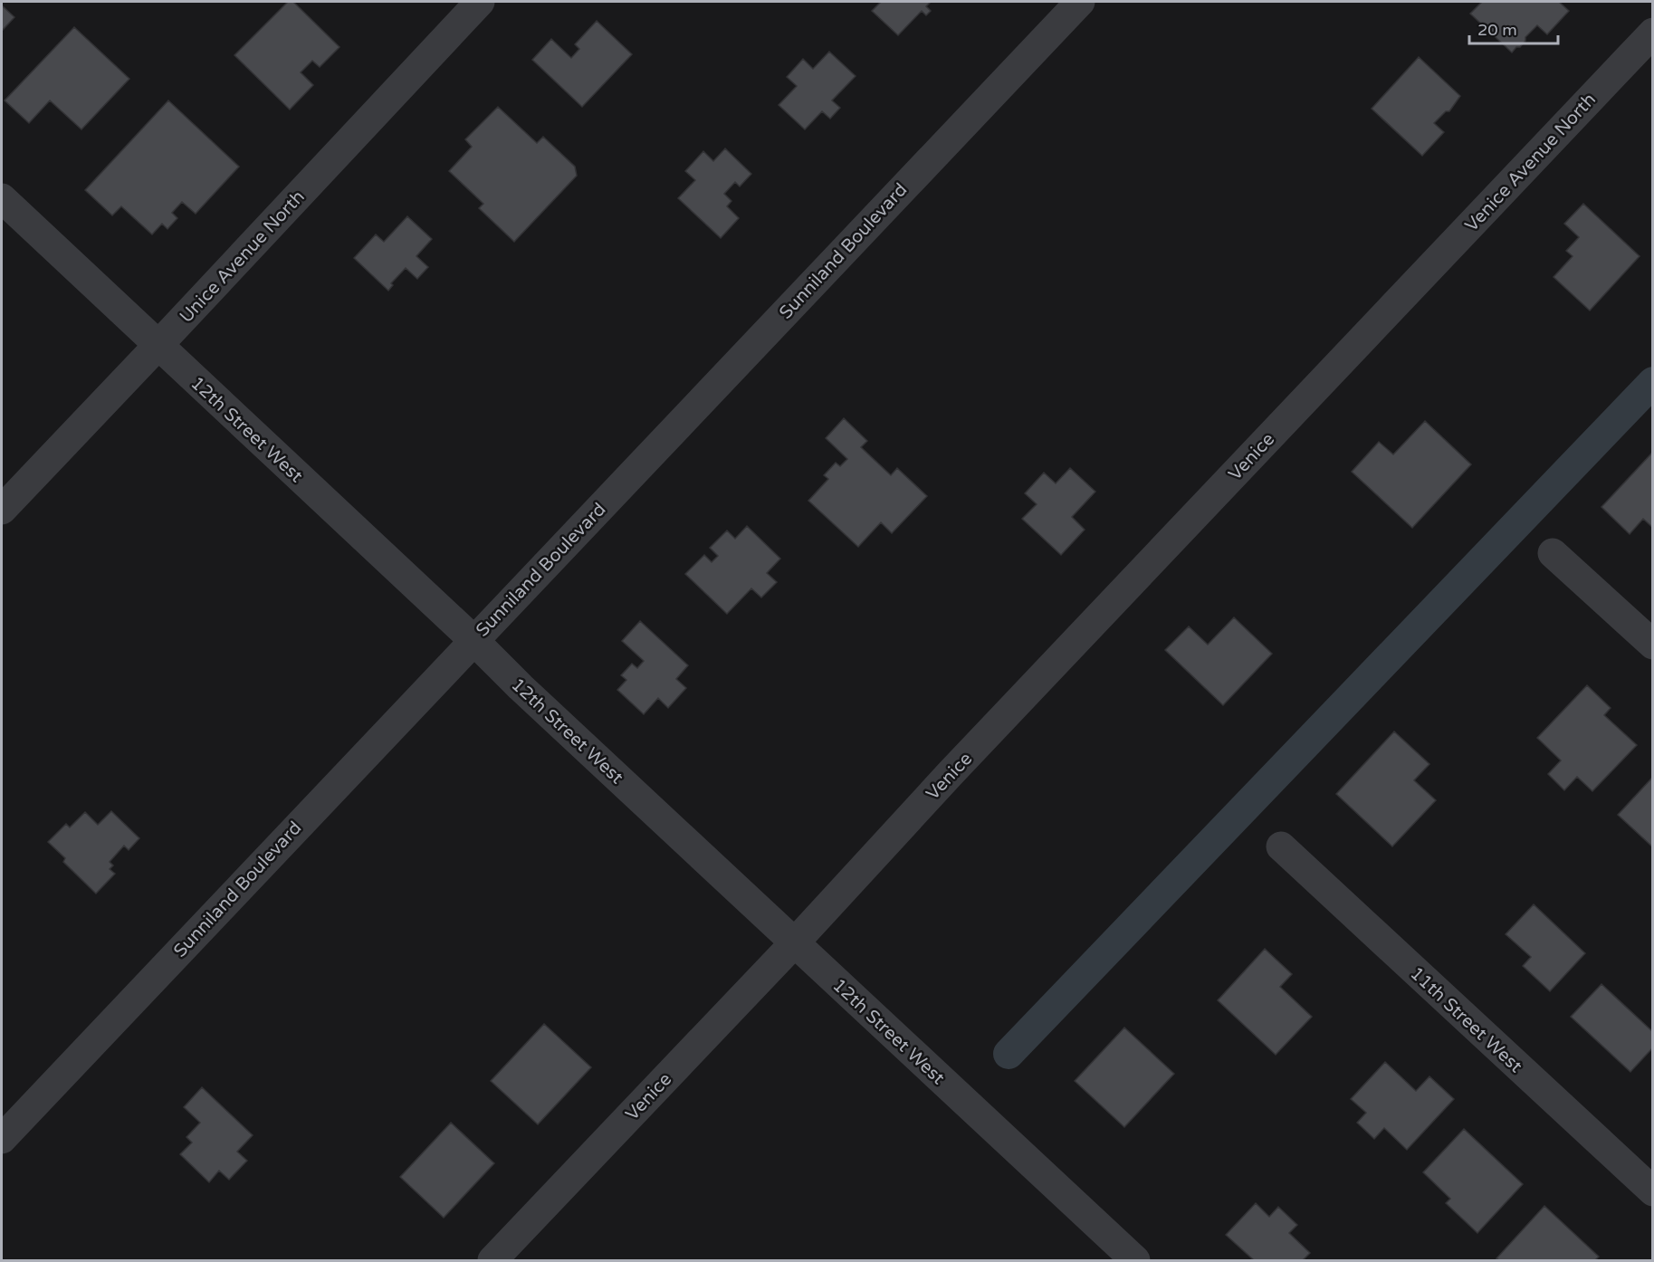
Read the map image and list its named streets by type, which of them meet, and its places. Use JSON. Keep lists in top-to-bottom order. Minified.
{"streets":{"street":["Venice Avenue North","Sunniland Boulevard","Unice Avenue North","12th Street West","Venice","11th Street West"]},"crossings":[["Venice Avenue North","Venice"],["Sunniland Boulevard","12th Street West"],["Unice Avenue North","12th Street West"],["12th Street West","Venice"]],"scale_bar":"20 m"}
